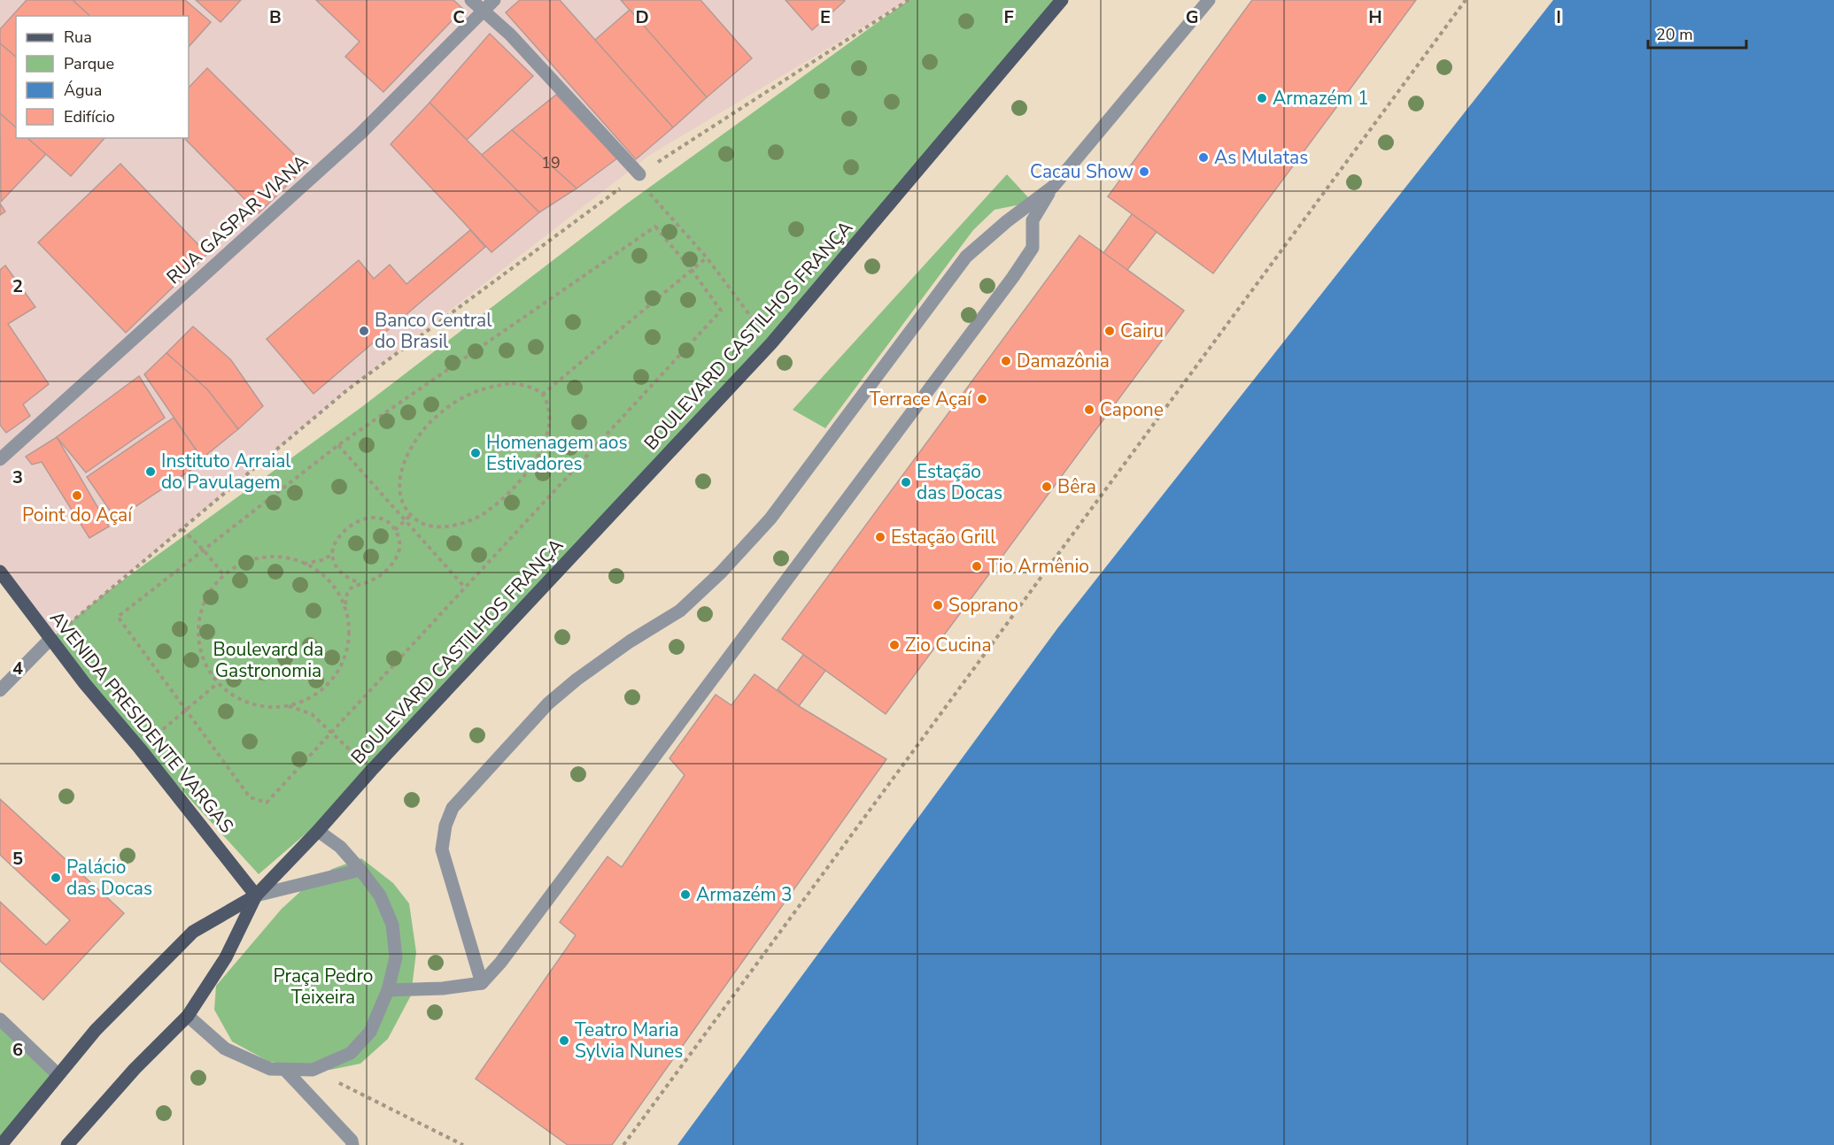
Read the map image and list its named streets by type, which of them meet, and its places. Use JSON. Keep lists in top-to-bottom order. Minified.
{"streets":{"main road":["BOULEVARD CASTILHOS FRANÇA","AVENIDA PRESIDENTE VARGAS"],"street":["RUA GASPAR VIANA"]},"crossings":[["BOULEVARD CASTILHOS FRANÇA","AVENIDA PRESIDENTE VARGAS"]],"parks":["Boulevard da Gastronomia","Praça Pedro Teixeira"],"places":["Armazém 1","As Mulatas","Cacau Show","Banco Central do Brasil","Cairu","Damazônia","Terrace Açaí","Capone","Homenagem aos Estivadores","Instituto Arraial do Pavulagem","Estação das Docas","Bêra","Point do Açaí","Estação Grill","Tio Armênio","Soprano","Zio Cucina","Palácio das Docas","Armazém 3","Teatro Maria Sylvia Nunes"],"house_numbers":["19"],"legend":["Rua","Parque","Água","Edifício"],"scale_bar":"20 m","grid":{"columns":["B","C","D","E","F","G","H","I"],"rows":["2","3","4","5","6"]}}
